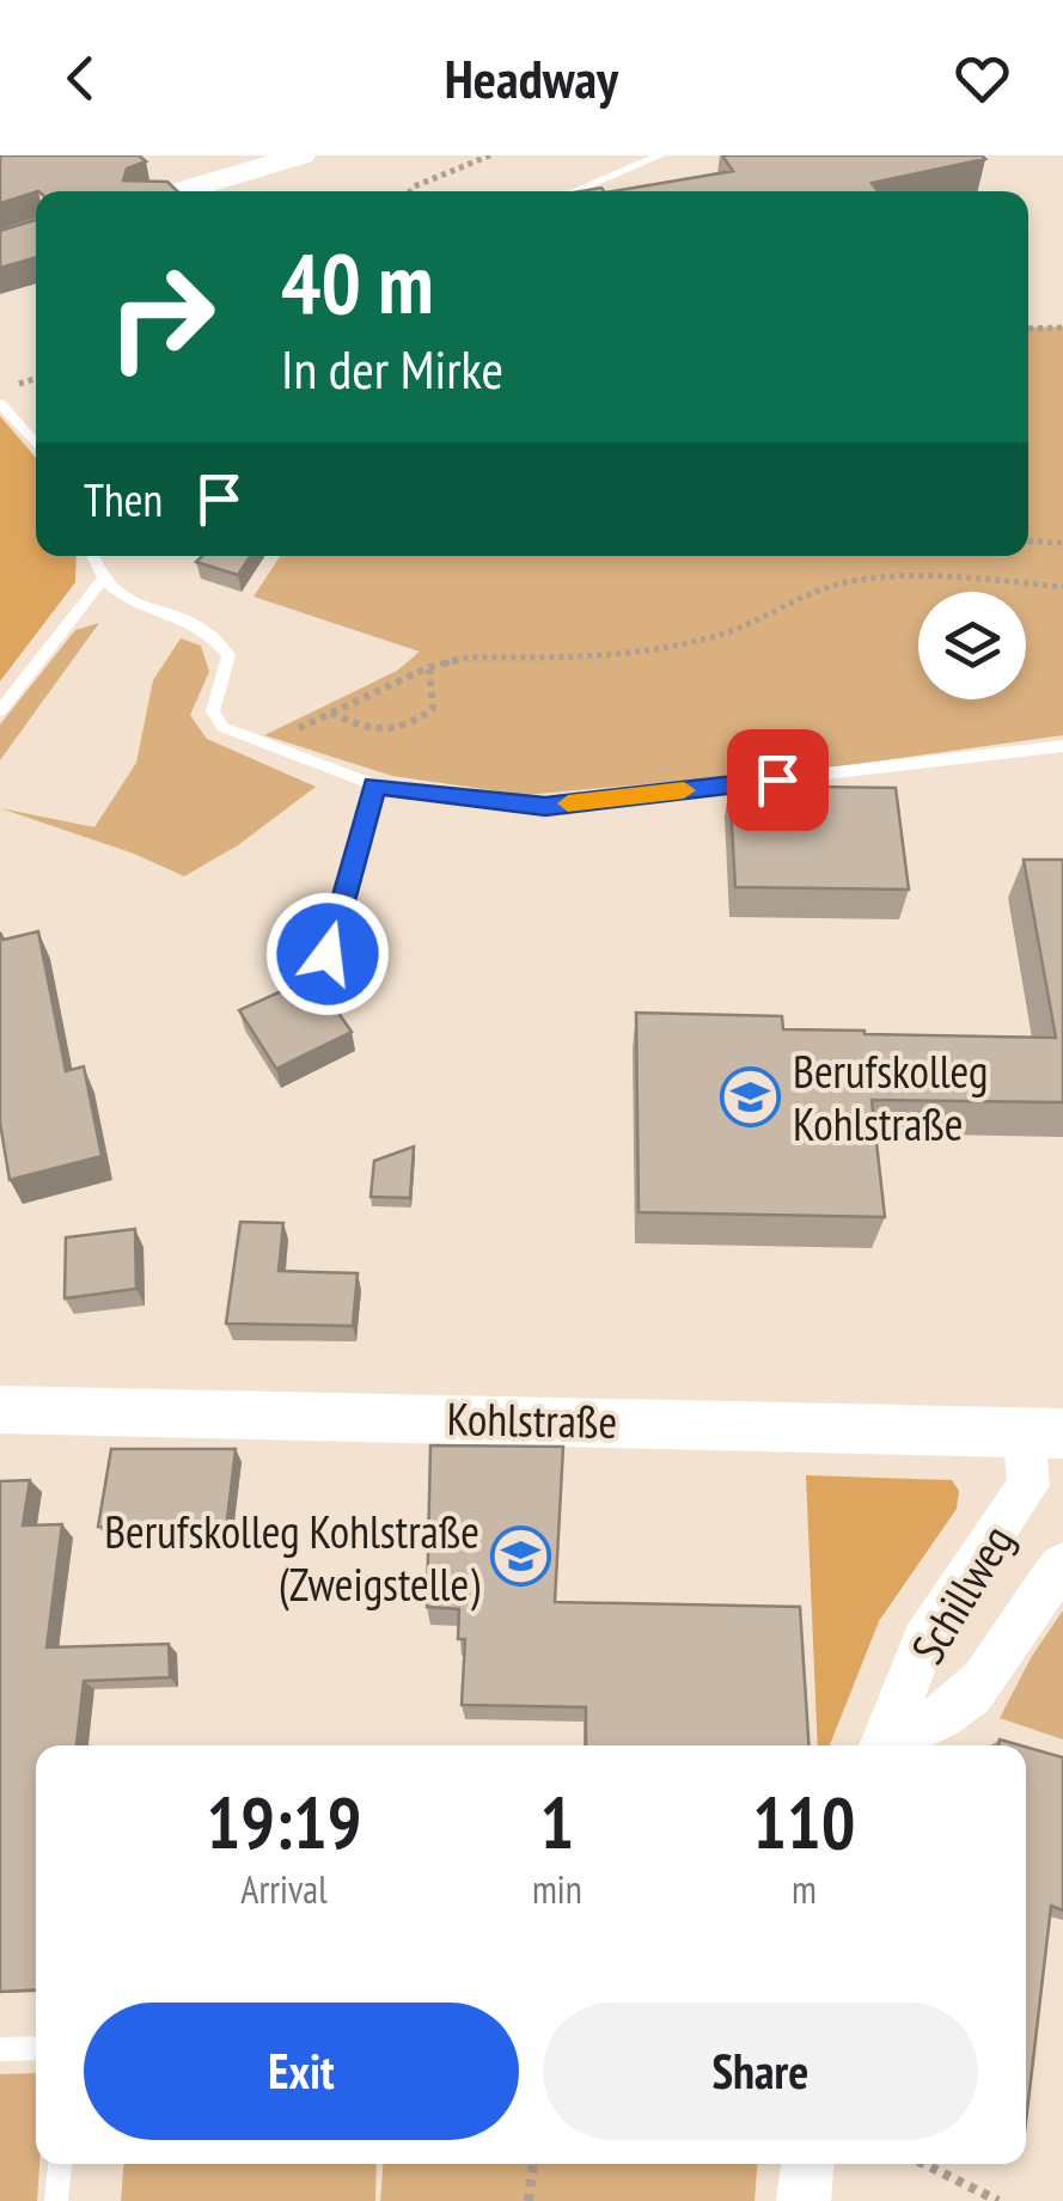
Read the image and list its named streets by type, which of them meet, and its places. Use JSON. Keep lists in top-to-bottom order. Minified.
{"streets":{"street":["Kohlstraße","Schillweg"]},"crossings":[["Kohlstraße","Schillweg"]],"places":{"school or university":["Berufskolleg Kohlstraße","Berufskolleg Kohlstraße (Zweigstelle)"]},"page":{"header":"Headway","turn":["40 m","In der Mirke"],"then":"Then","eta":["19:19","Arrival","1","min","110","m"],"buttons":["Exit","Share"]}}
